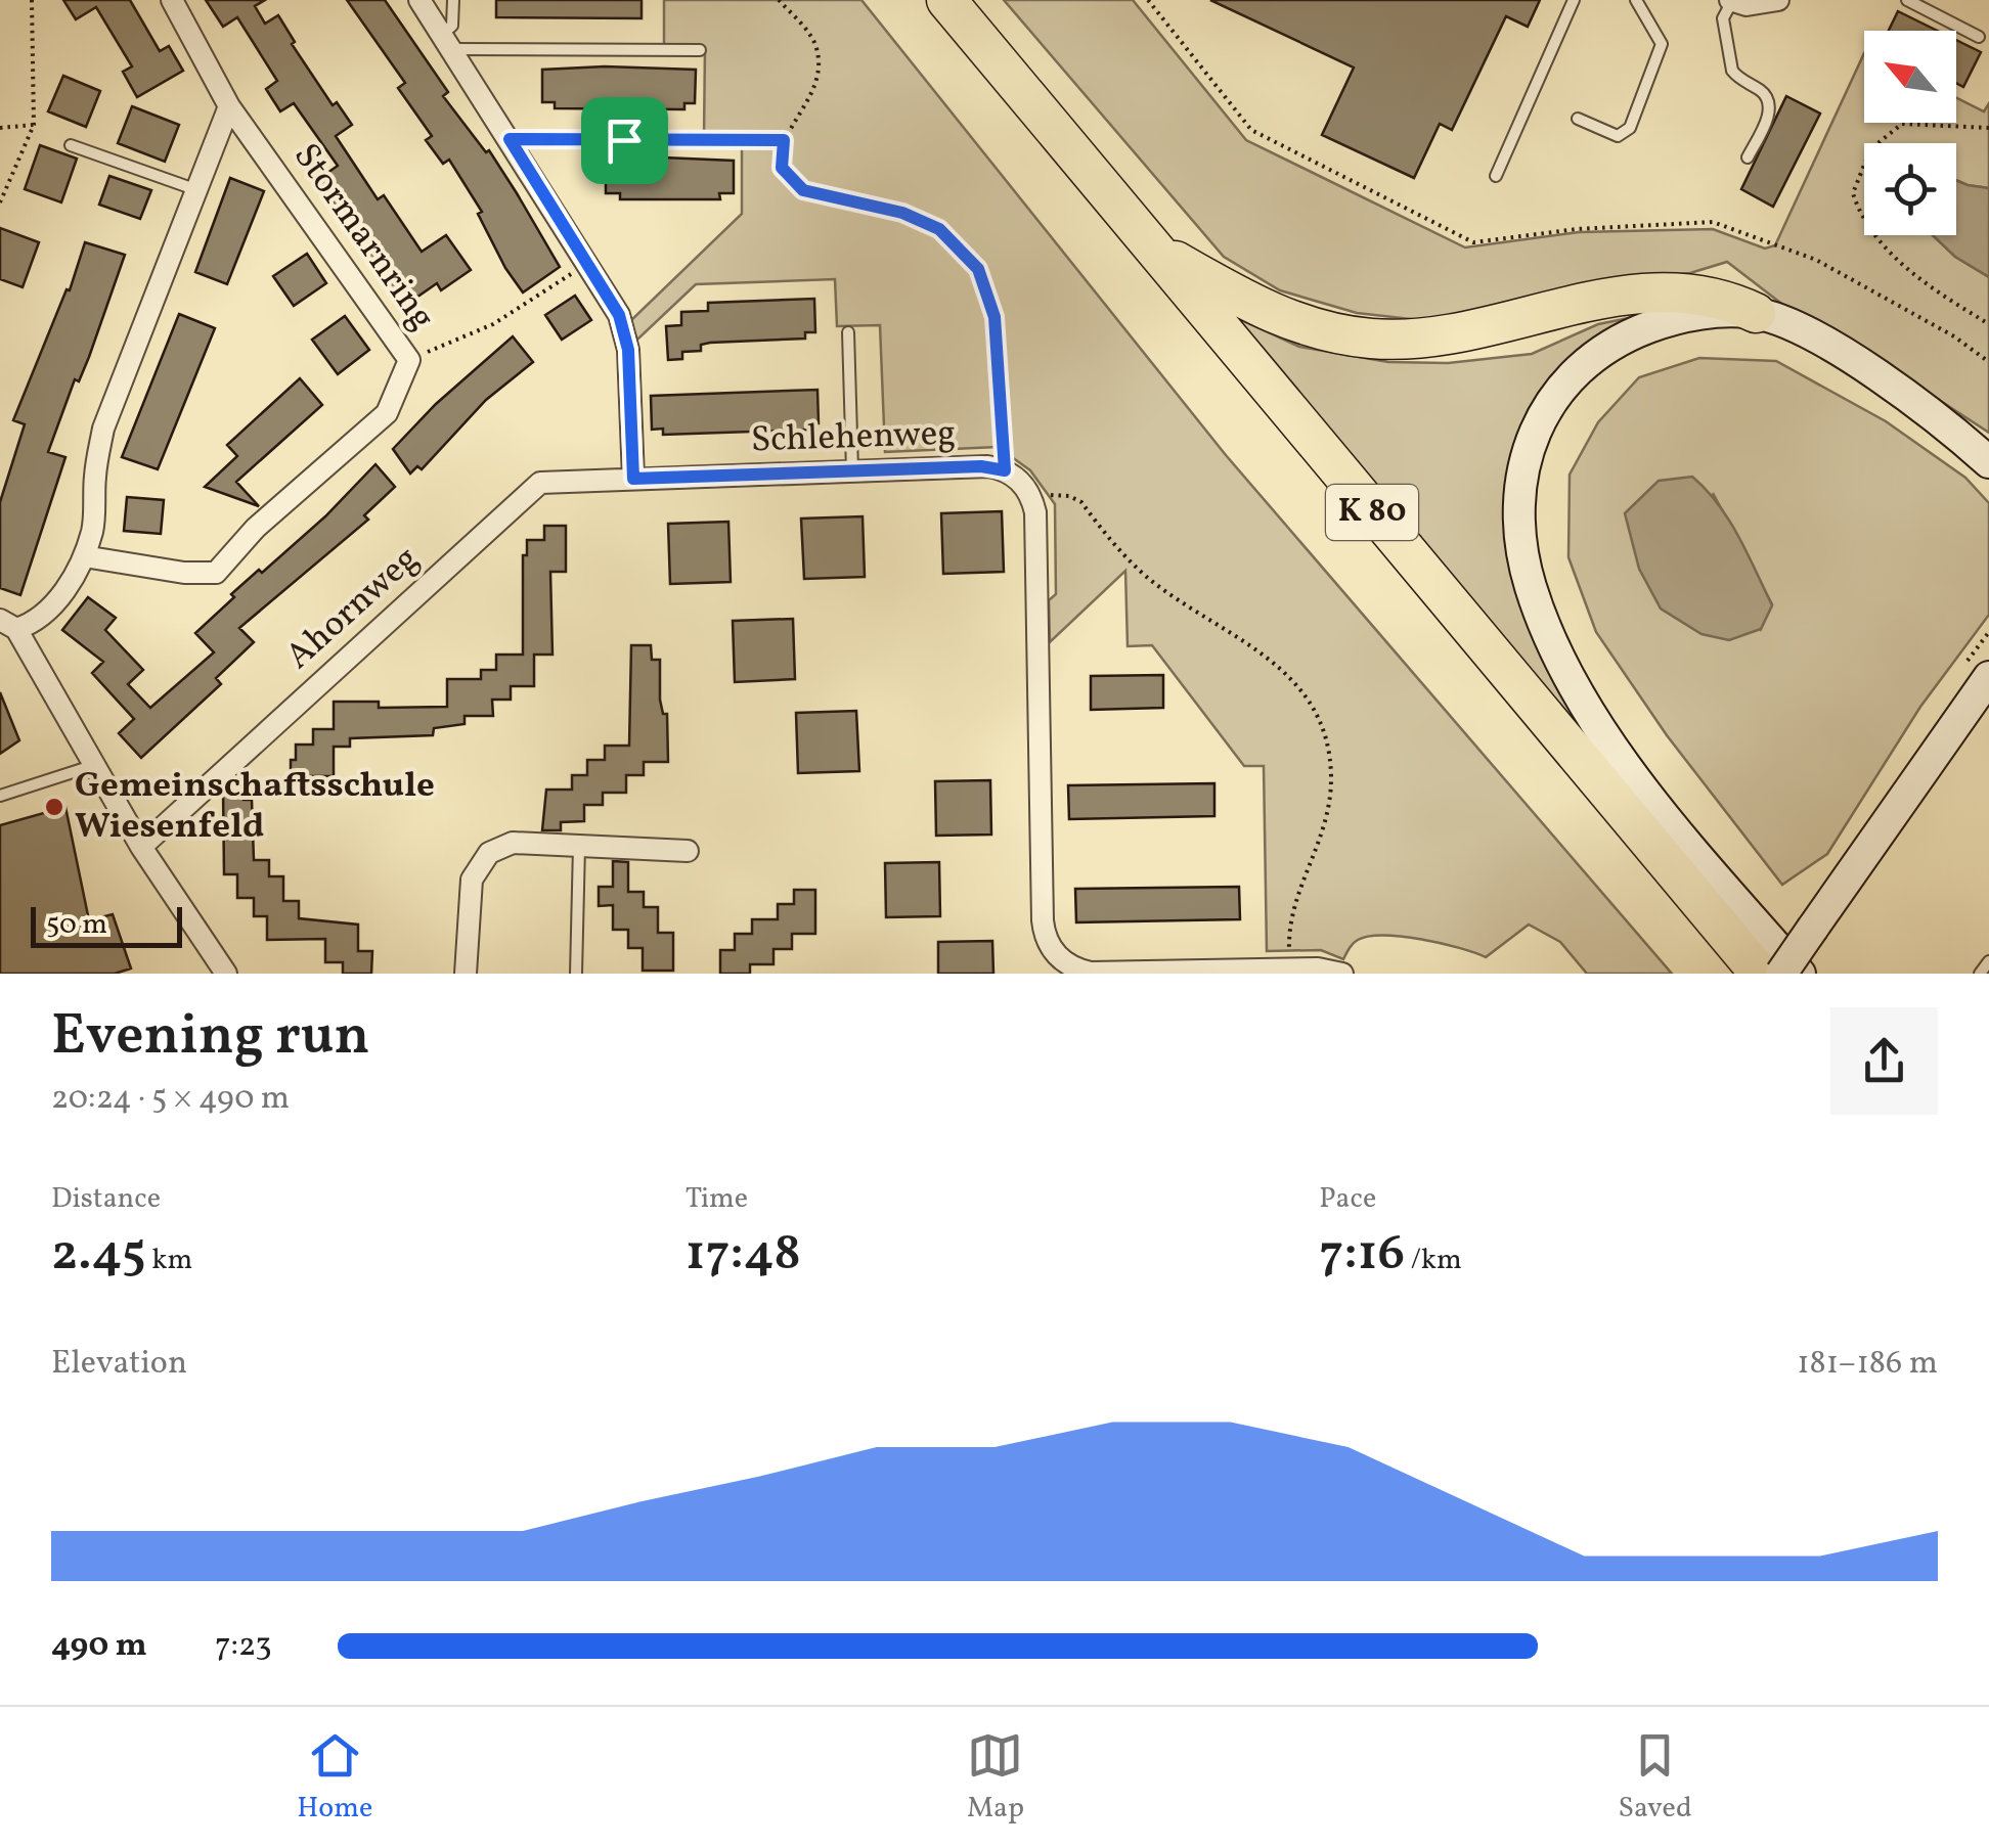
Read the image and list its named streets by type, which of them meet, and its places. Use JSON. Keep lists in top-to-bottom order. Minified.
{"streets":{"highway":["K 80"],"street":["Stormarnring","Schlehenweg","Ahornweg"]},"crossings":[["Schlehenweg","Ahornweg"]],"places":["Gemeinschaftsschule Wiesenfeld"],"scale_bar":"50 m","north":"top left","page":{"scale":"50 m","heading":["Evening run","20:24 · 5 × 490 m"],"stats":[["Distance","2.45 km"],["Time","17:48"],["Pace","7:16 /km"]],"chart":["Elevation","181–186 m"],"list":[{"name":"490 m","note":"7:23"}],"tabs":["Home","Map","Saved"]}}
